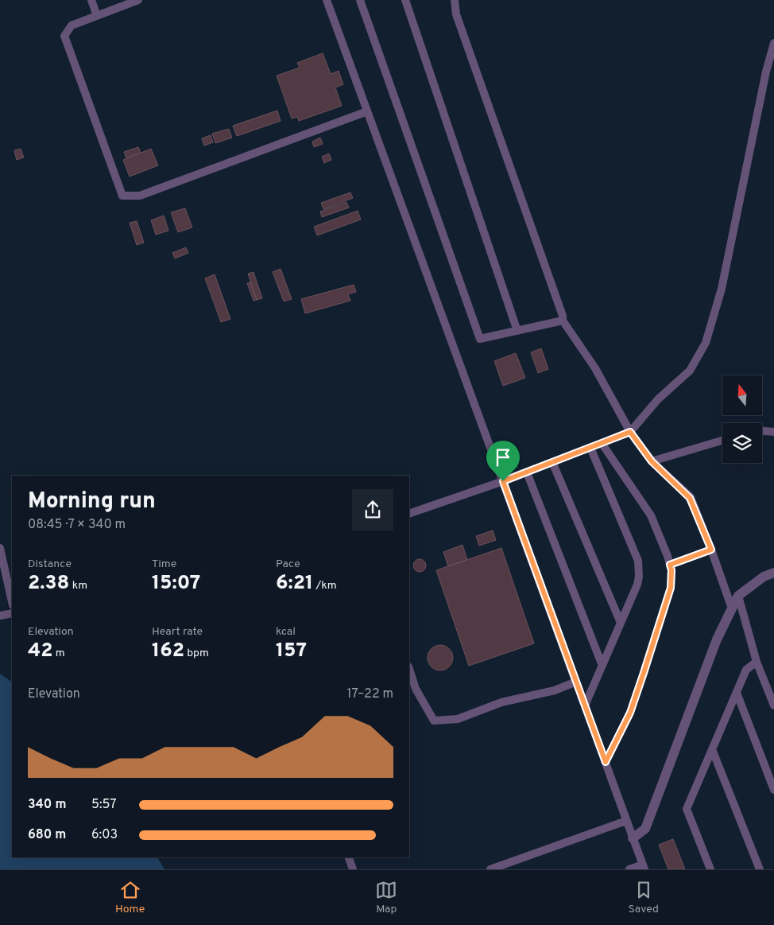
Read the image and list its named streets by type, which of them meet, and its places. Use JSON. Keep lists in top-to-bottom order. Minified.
{"north":"top","page":{"heading":["Morning run","08:45 · 7 × 340 m"],"stats":[["Distance","2.38 km"],["Time","15:07"],["Pace","6:21 /km"],["Elevation","42 m"],["Heart rate","162 bpm"],["kcal","157"]],"chart":["Elevation","17–22 m"],"list":[{"name":"340 m","note":"5:57"},{"name":"680 m","note":"6:03"}],"tabs":["Home","Map","Saved"]}}
